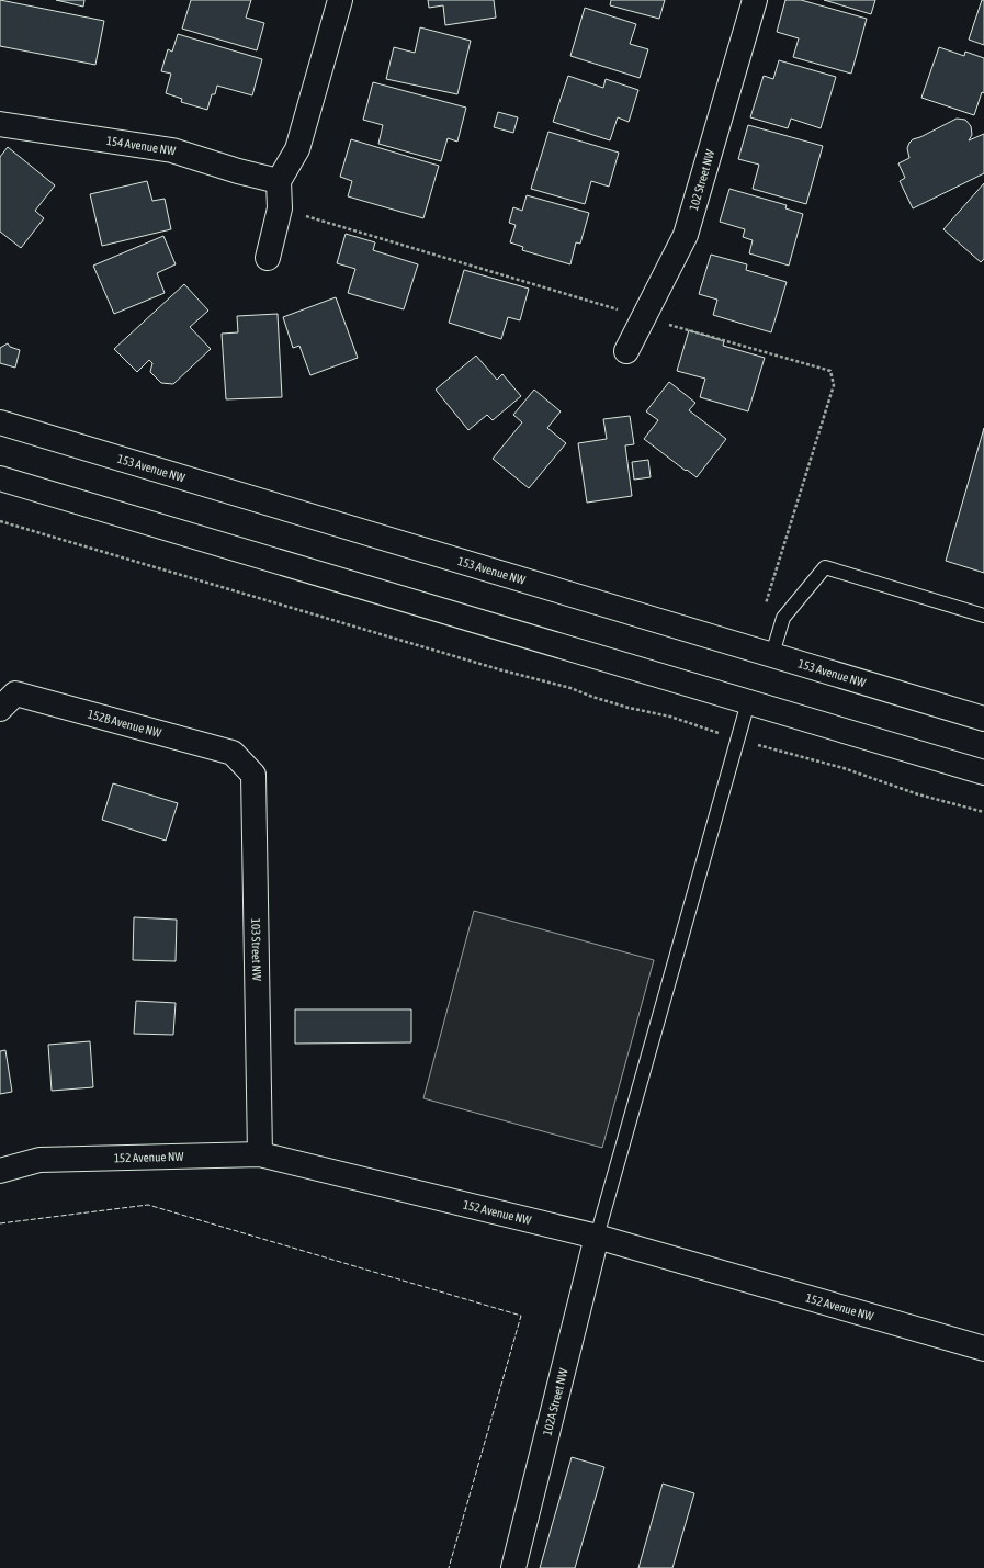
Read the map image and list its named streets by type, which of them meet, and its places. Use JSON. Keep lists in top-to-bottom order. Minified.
{"streets":{"street":["154 Avenue NW","102 Street NW","153 Avenue NW","152B Avenue NW","103 Street NW","152 Avenue NW","102A Street NW"]},"crossings":[["152B Avenue NW","103 Street NW"],["103 Street NW","152 Avenue NW"],["152 Avenue NW","102A Street NW"]]}
